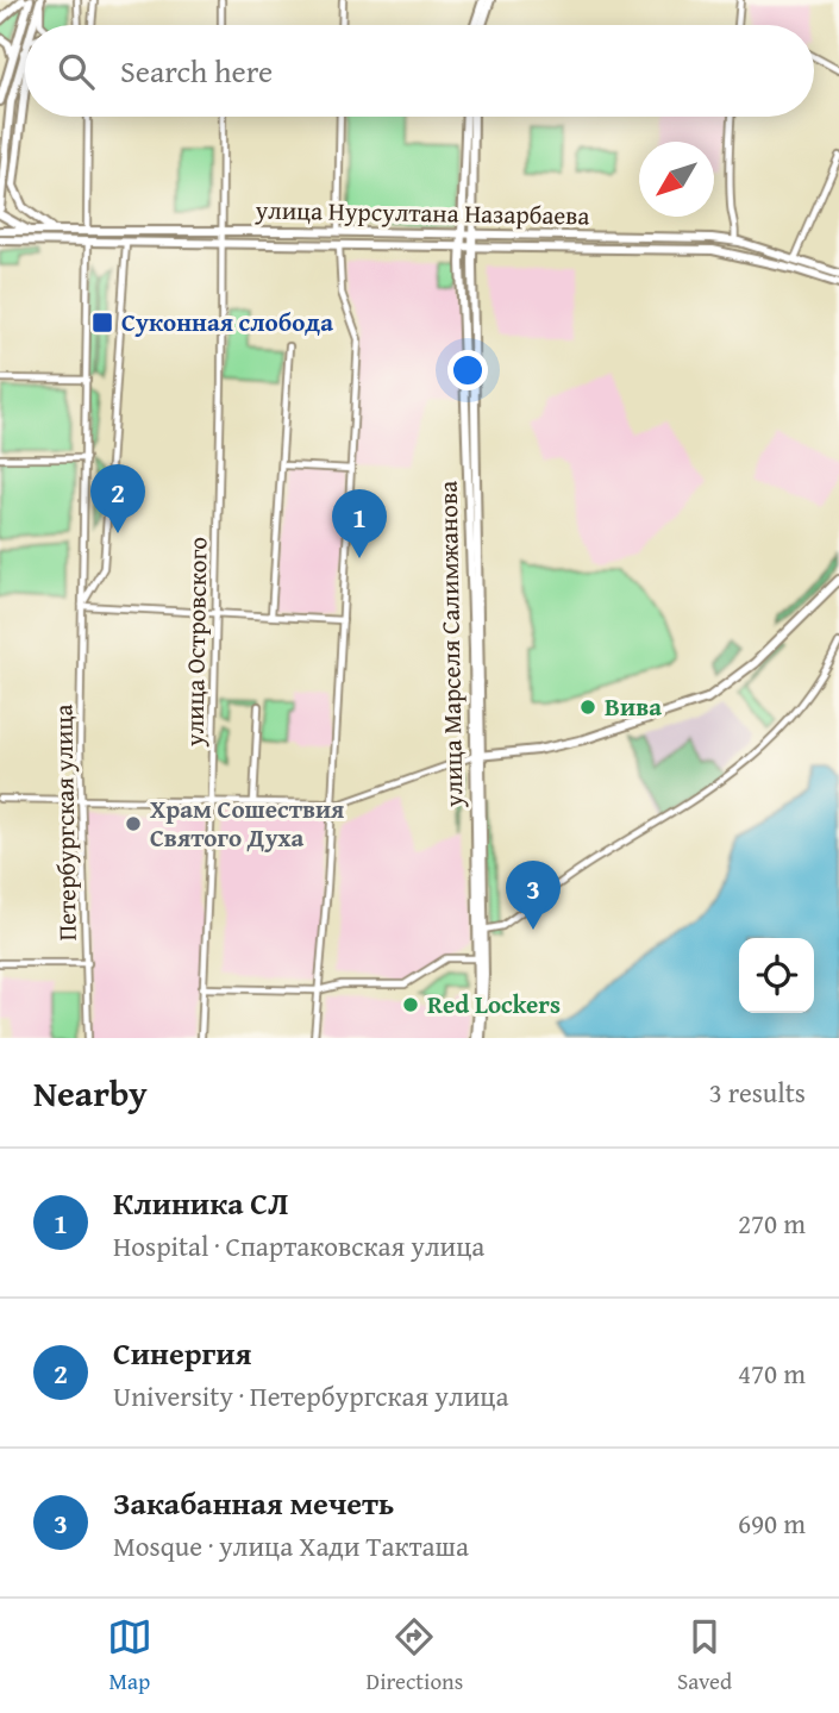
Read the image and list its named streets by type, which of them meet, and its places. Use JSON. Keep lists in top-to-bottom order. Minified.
{"streets":{"main road":["улица Нурсултана Назарбаева","улица Марселя Салимжанова"],"street":["улица Островского","Петербургская улица"]},"crossings":[["улица Нурсултана Назарбаева","улица Островского"],["улица Нурсултана Назарбаева","улица Марселя Салимжанова"],["улица Нурсултана Назарбаева","Петербургская улица"]],"places":{"transit":["Суконная слобода"],"other":["Вива","Храм Сошествия Святого Духа","Red Lockers"]},"north":"bottom left","page":{"search":"Search here","pins":["2","1","3"],"heading":["Nearby","3 results"],"list":[{"mark":"1","name":"Клиника СЛ","note":"Hospital · Спартаковская улица","value":"270 m"},{"mark":"2","name":"Синергия","note":"University · Петербургская улица","value":"470 m"},{"mark":"3","name":"Закабанная мечеть","note":"Mosque · улица Хади Такташа","value":"690 m"}],"nav":["Map","Directions","Saved"]}}
